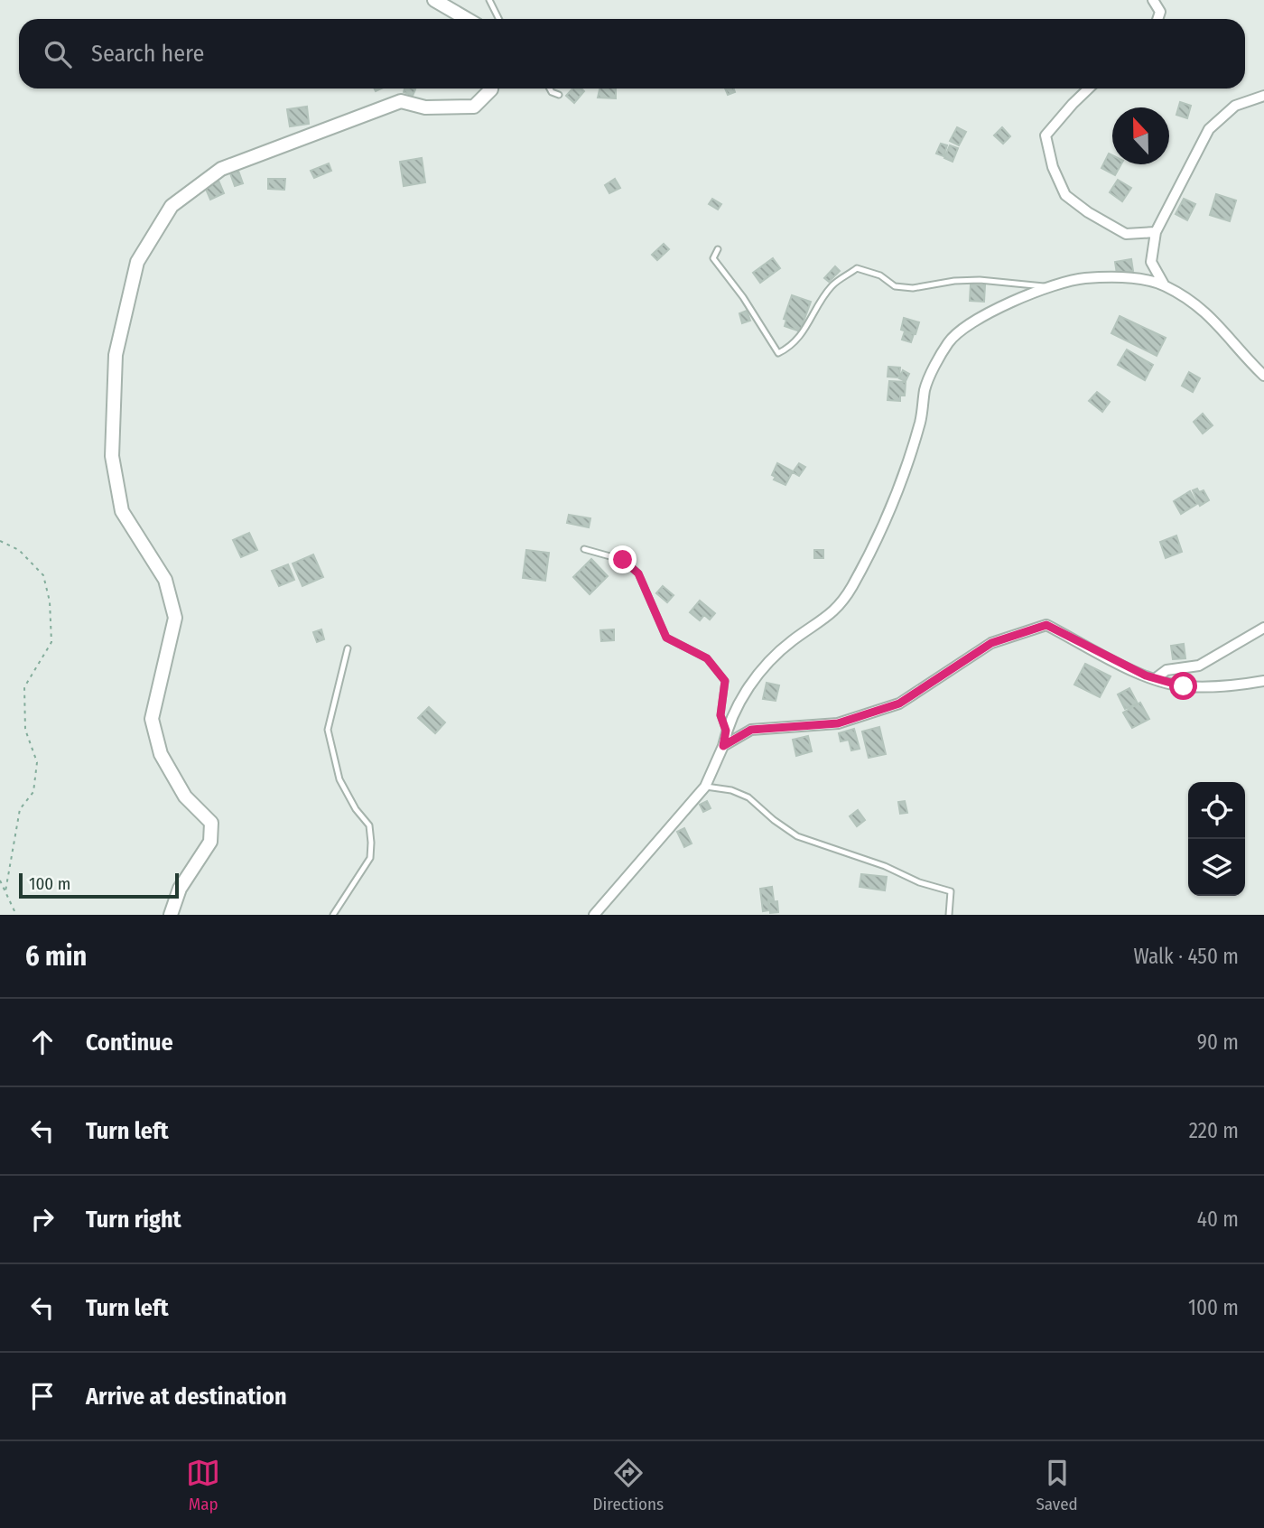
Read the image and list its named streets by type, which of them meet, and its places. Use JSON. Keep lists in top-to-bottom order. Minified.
{"scale_bar":"100 m","north":"top","page":{"search":"Search here","scale":"100 m","heading":["6 min","Walk · 450 m"],"list":[["Continue","90 m"],["Turn left","220 m"],["Turn right","40 m"],["Turn left","100 m"],"Arrive at destination"],"nav":["Map","Directions","Saved"]}}
